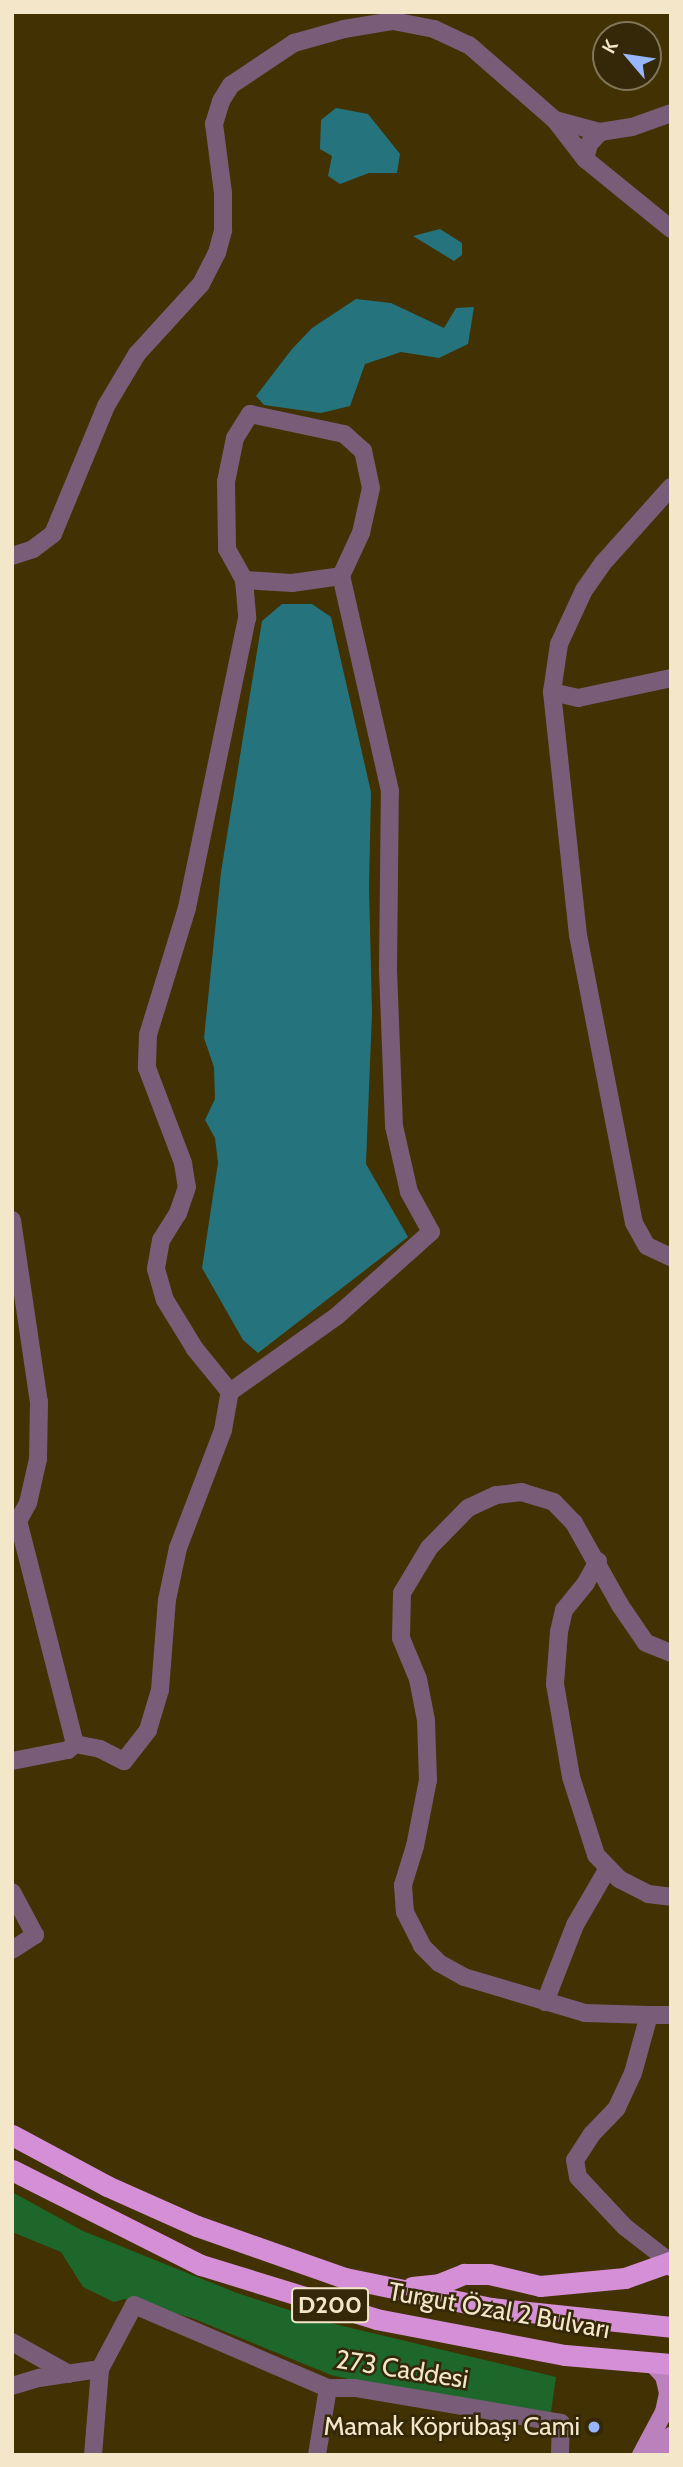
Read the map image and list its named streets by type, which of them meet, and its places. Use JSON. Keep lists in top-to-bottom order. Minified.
{"streets":{"highway":["D200","Turgut Özal 2 Bulvarı"],"street":["273 Caddesi"]},"places":["Mamak Köprübaşı Cami"],"north":"top left"}
